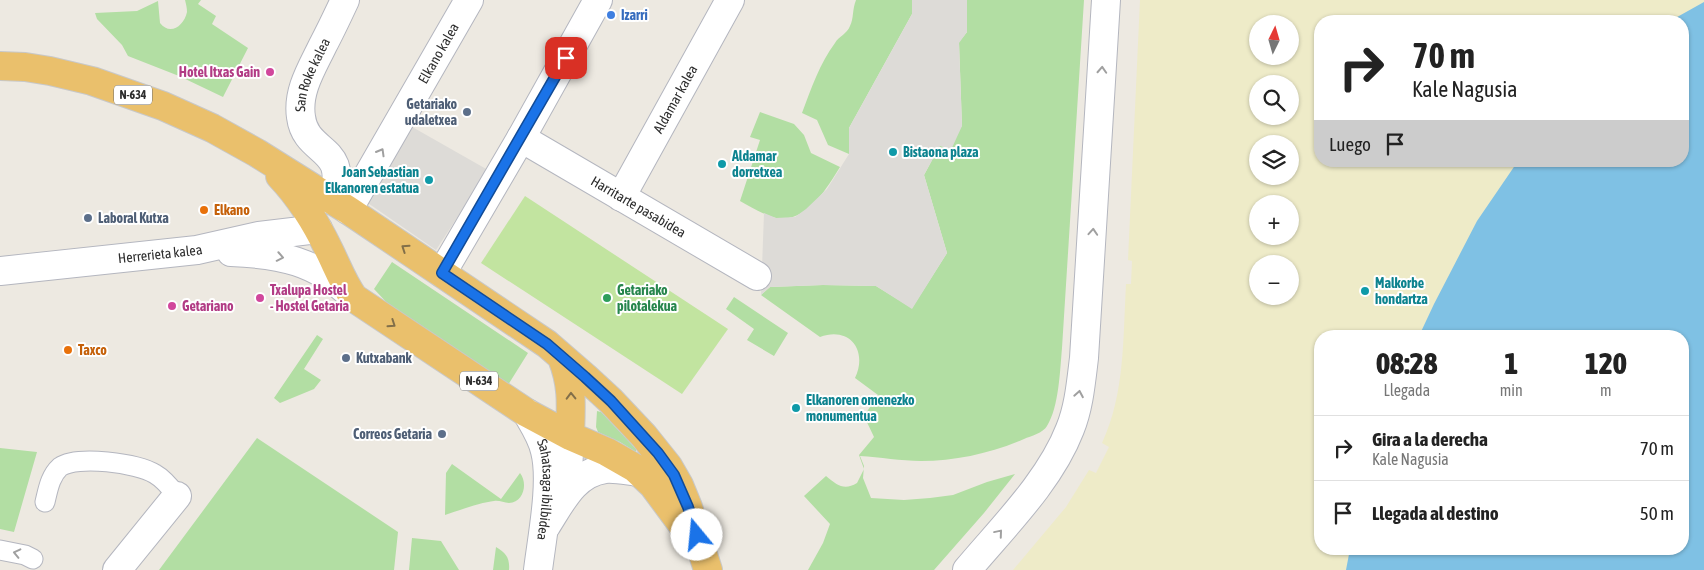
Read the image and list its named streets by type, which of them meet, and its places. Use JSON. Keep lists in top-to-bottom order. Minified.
{"streets":{"highway":["N-634"],"street":["Elkano kalea","San Roke kalea","Aldamar kalea","Harritarte pasabidea","Herrerieta kalea","Sahatsaga ibilbidea"]},"crossings":[["Elkano kalea","San Roke kalea"],["Elkano kalea","N-634"],["San Roke kalea","N-634"],["N-634","Herrerieta kalea"],["N-634","Sahatsaga ibilbidea"],["Aldamar kalea","Harritarte pasabidea"]],"places":["Izarri","Hotel Itxas Gain","Getariako udaletxea","Bistaona plaza","Aldamar dorretxea","Joan Sebastian Elkanoren estatua","Elkano","Laboral Kutxa","Malkorbe hondartza","Txalupa Hostel - Hostel Getaria","Getariako pilotalekua","Getariano","Taxco","Kutxabank","Elkanoren omenezko monumentua","Correos Getaria"],"north":"top","page":{"map_buttons":["+","−"],"turn":["70 m","Kale Nagusia"],"then":"Luego","eta":["08:28","Llegada","1","min","120","m"],"list":[{"name":"Gira a la derecha","note":"Kale Nagusia","value":"70 m"},{"name":"Llegada al destino","value":"50 m"}]}}
